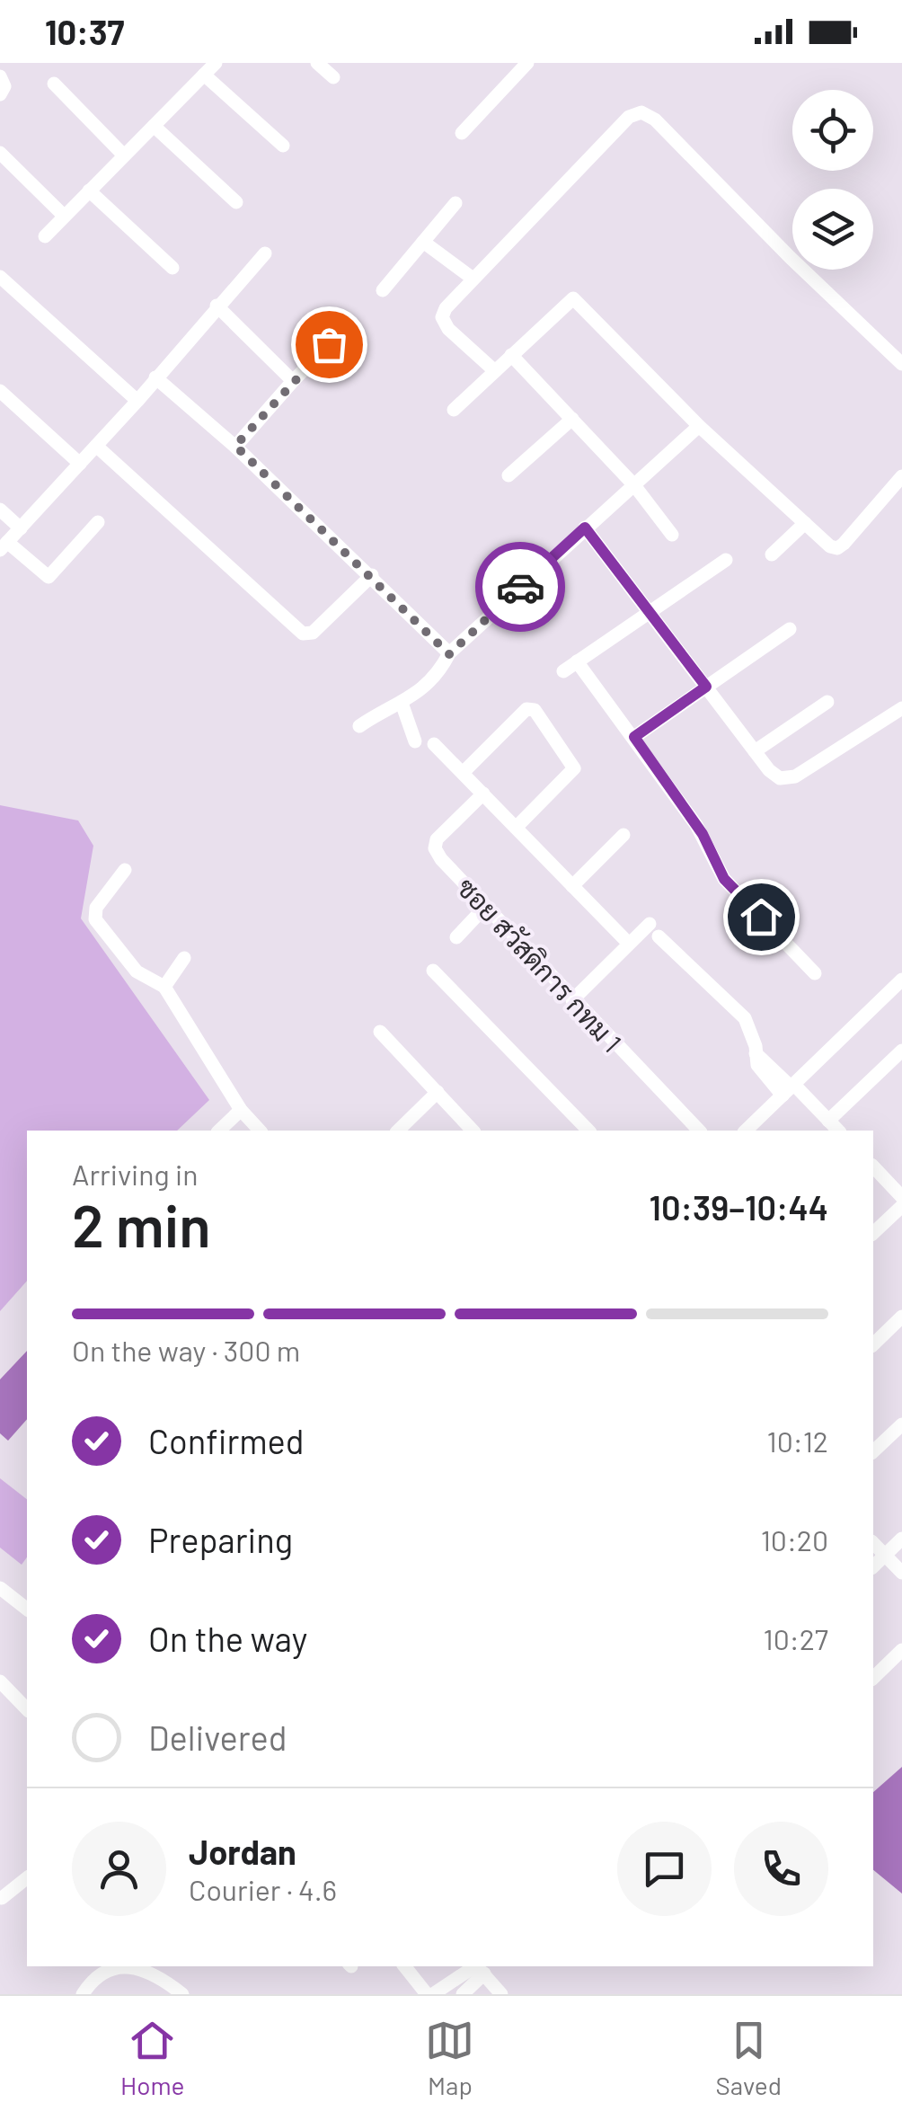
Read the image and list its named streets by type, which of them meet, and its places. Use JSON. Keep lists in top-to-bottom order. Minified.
{"streets":{"street":["ซอย สวัสดิการ กทม 1"]},"page":{"status":"10:37","heading":["2 min","Arriving in","10:39–10:44"],"panel":["Jordan","Courier · 4.6"],"bar":"On the way · 300 m","list":[["Confirmed","10:12"],["Preparing","10:20"],["On the way","10:27"],"Delivered"],"tabs":["Home","Map","Saved"]}}
